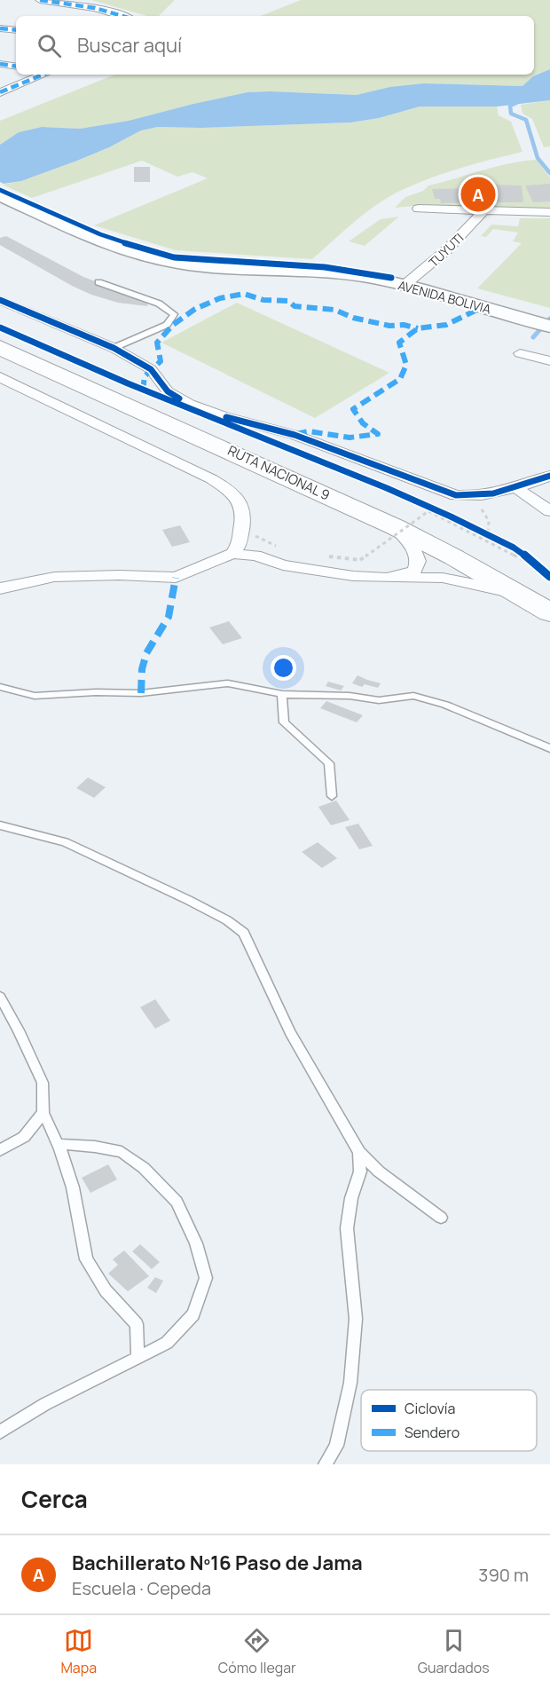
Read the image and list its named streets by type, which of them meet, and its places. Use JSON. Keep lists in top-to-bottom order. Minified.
{"streets":{"highway":["RUTA NACIONAL 9"],"street":["TUYUTI","AVENIDA BOLIVIA"]},"crossings":[["TUYUTI","AVENIDA BOLIVIA"]],"legend":["Ciclovía","Sendero"],"page":{"search":"Buscar aquí","pins":"A","heading":"Cerca","list":[{"mark":"A","name":"Bachillerato Nº16 Paso de Jama","note":"Escuela · Cepeda","value":"390 m"}],"nav":["Mapa","Cómo llegar","Guardados"]}}
